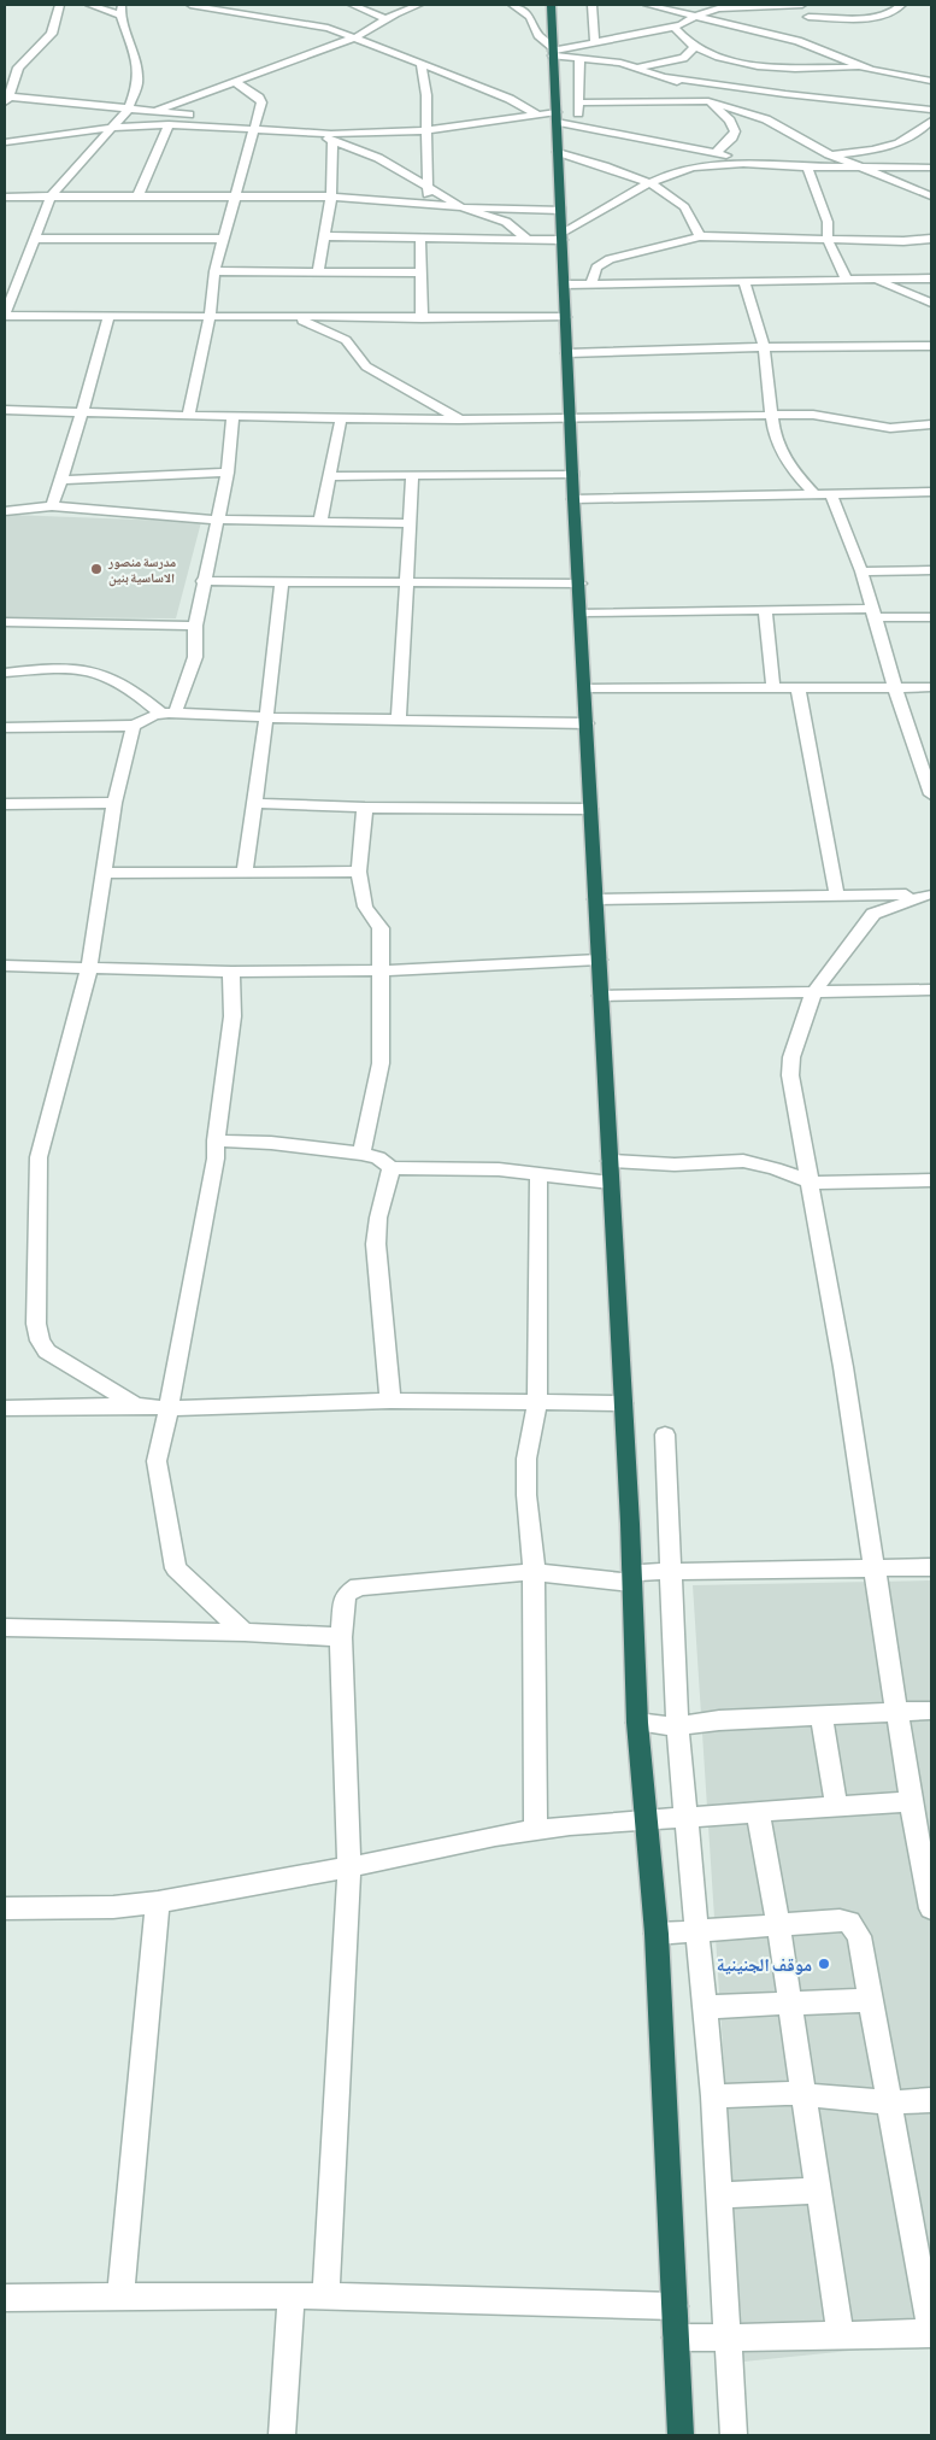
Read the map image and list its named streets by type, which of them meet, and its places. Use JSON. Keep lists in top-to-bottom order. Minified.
{"places":["مدرسة منصور الاساسية بنين","موقف الجنينية"]}
